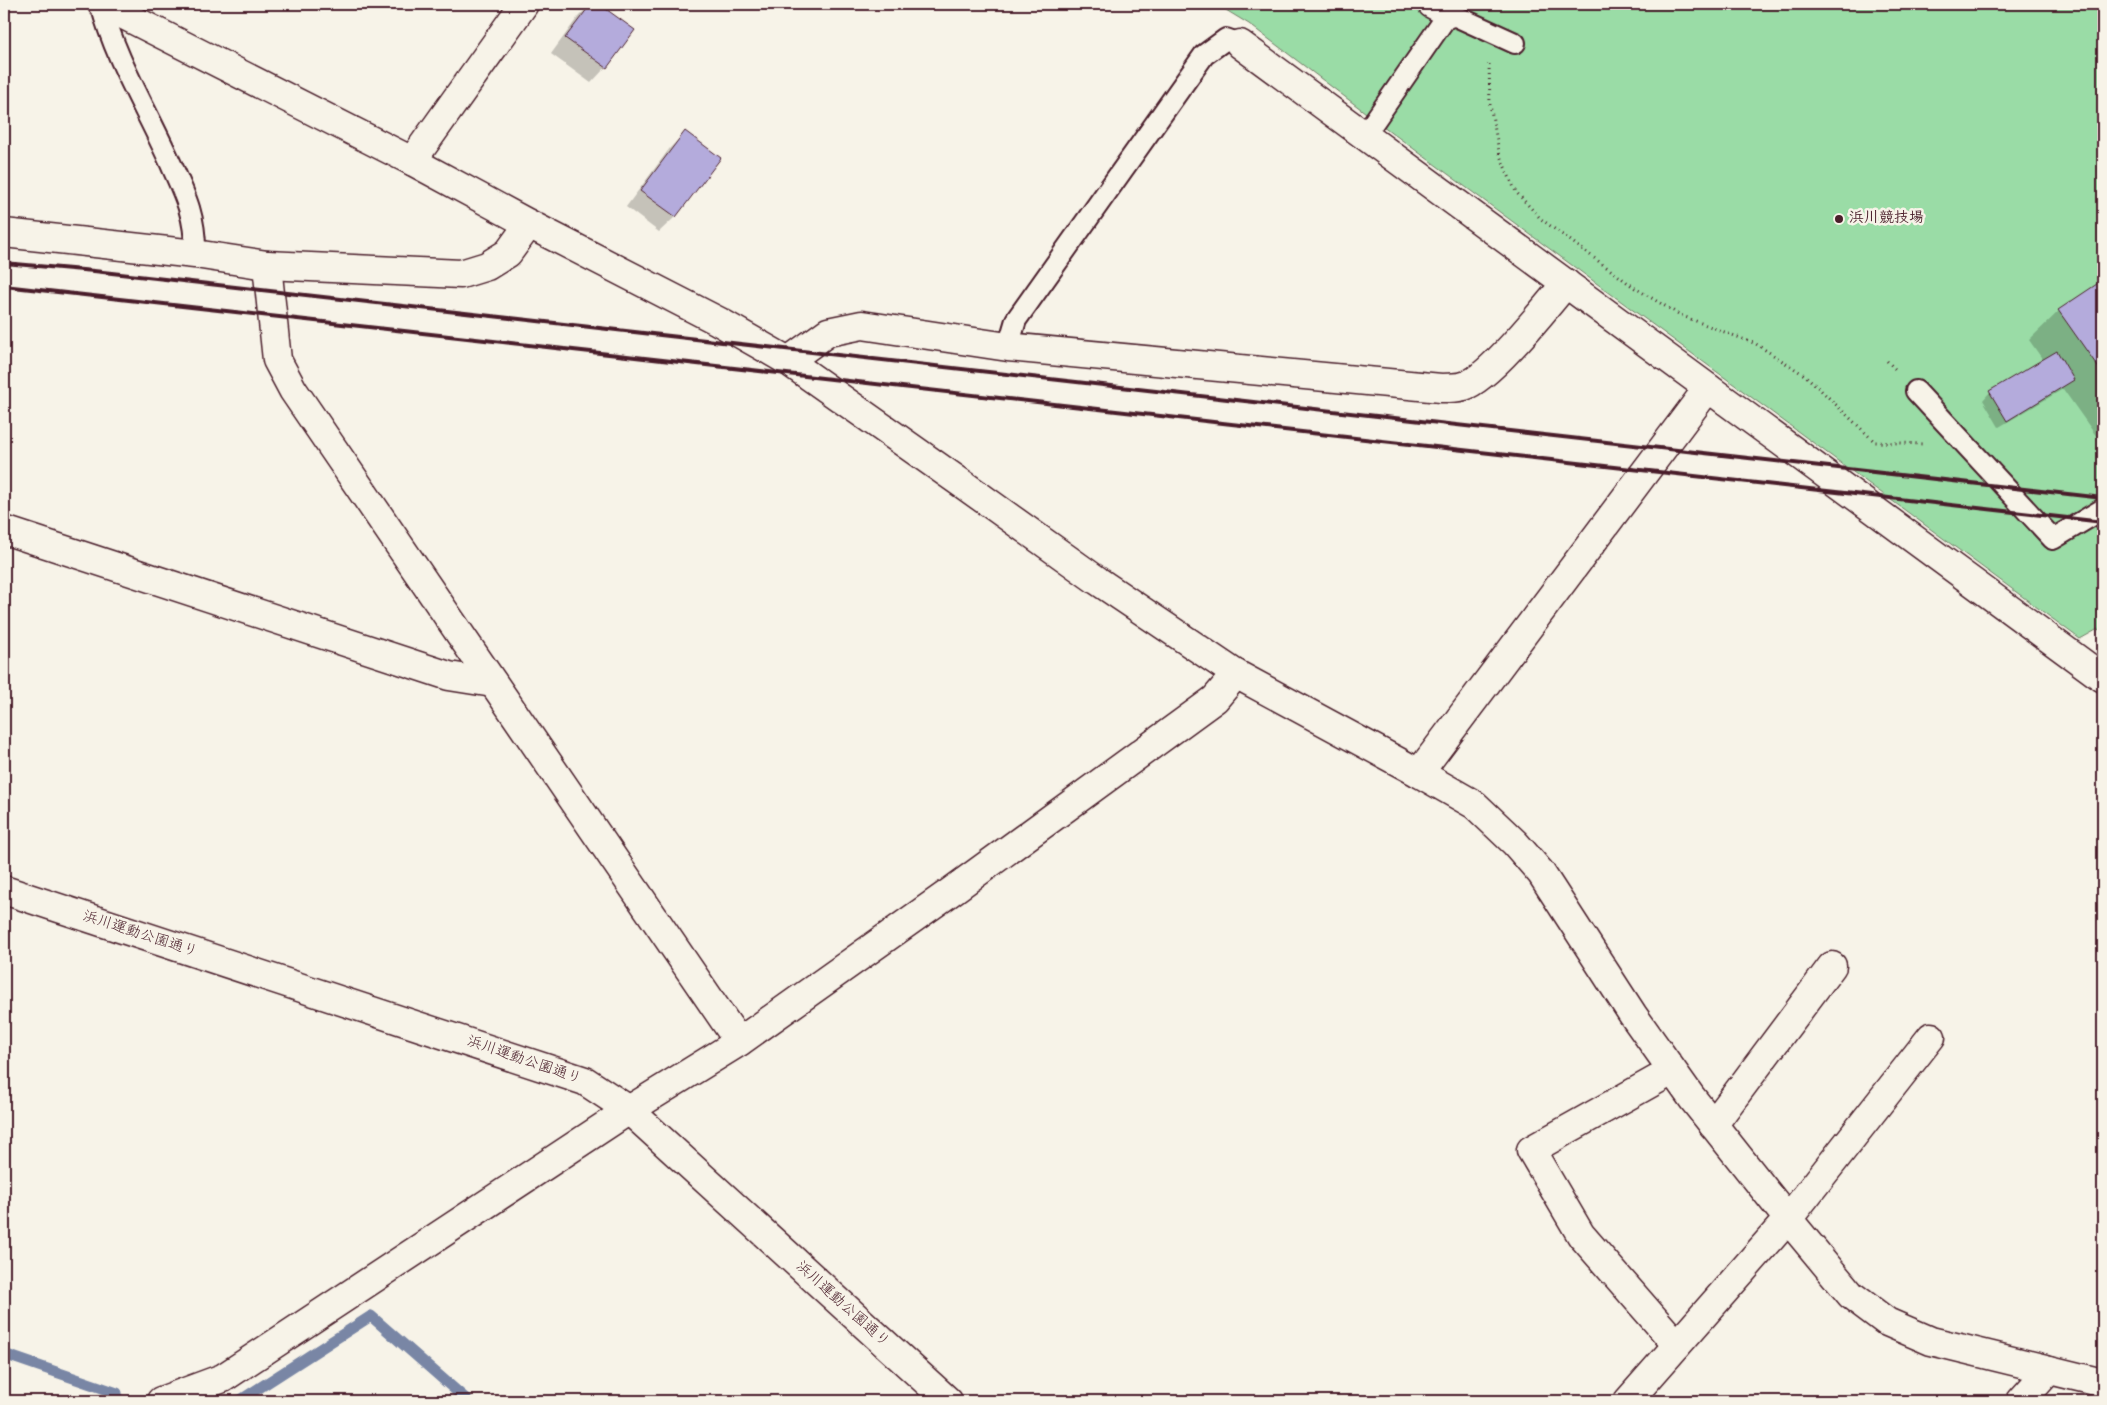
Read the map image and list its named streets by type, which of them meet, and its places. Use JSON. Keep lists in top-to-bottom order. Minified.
{"streets":{"street":["浜川運動公園通り"]},"places":["浜川競技場"]}
